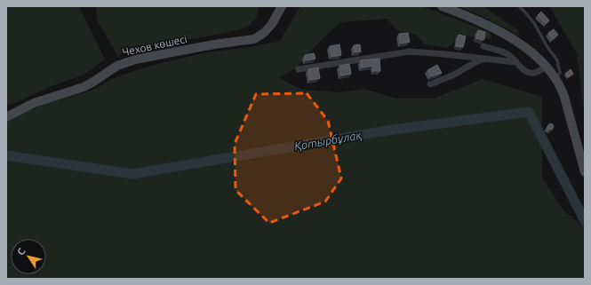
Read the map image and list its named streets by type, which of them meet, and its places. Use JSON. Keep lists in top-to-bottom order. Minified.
{"streets":{"main road":["Чехов көшесі"]},"water":["Қотырбұлақ"],"north":"top left"}
